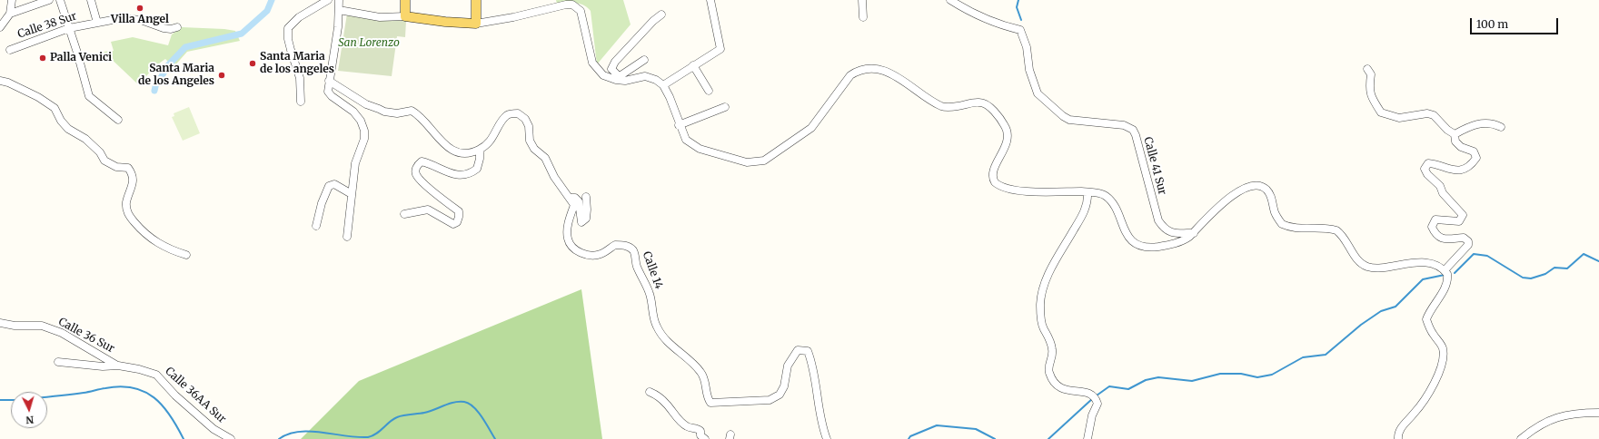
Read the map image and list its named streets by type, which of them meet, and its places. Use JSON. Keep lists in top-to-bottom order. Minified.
{"streets":{"street":["Calle 38 Sur","Calle 41 Sur","Calle 14","Calle 36 Sur","Calle 36AA Sur"]},"crossings":[["Calle 36 Sur","Calle 36AA Sur"]],"parks":["San Lorenzo"],"places":["Villa Angel","Palla Venici","Santa Maria de los angeles","Santa Maria de los Angeles"],"scale_bar":"100 m","north":"bottom"}
